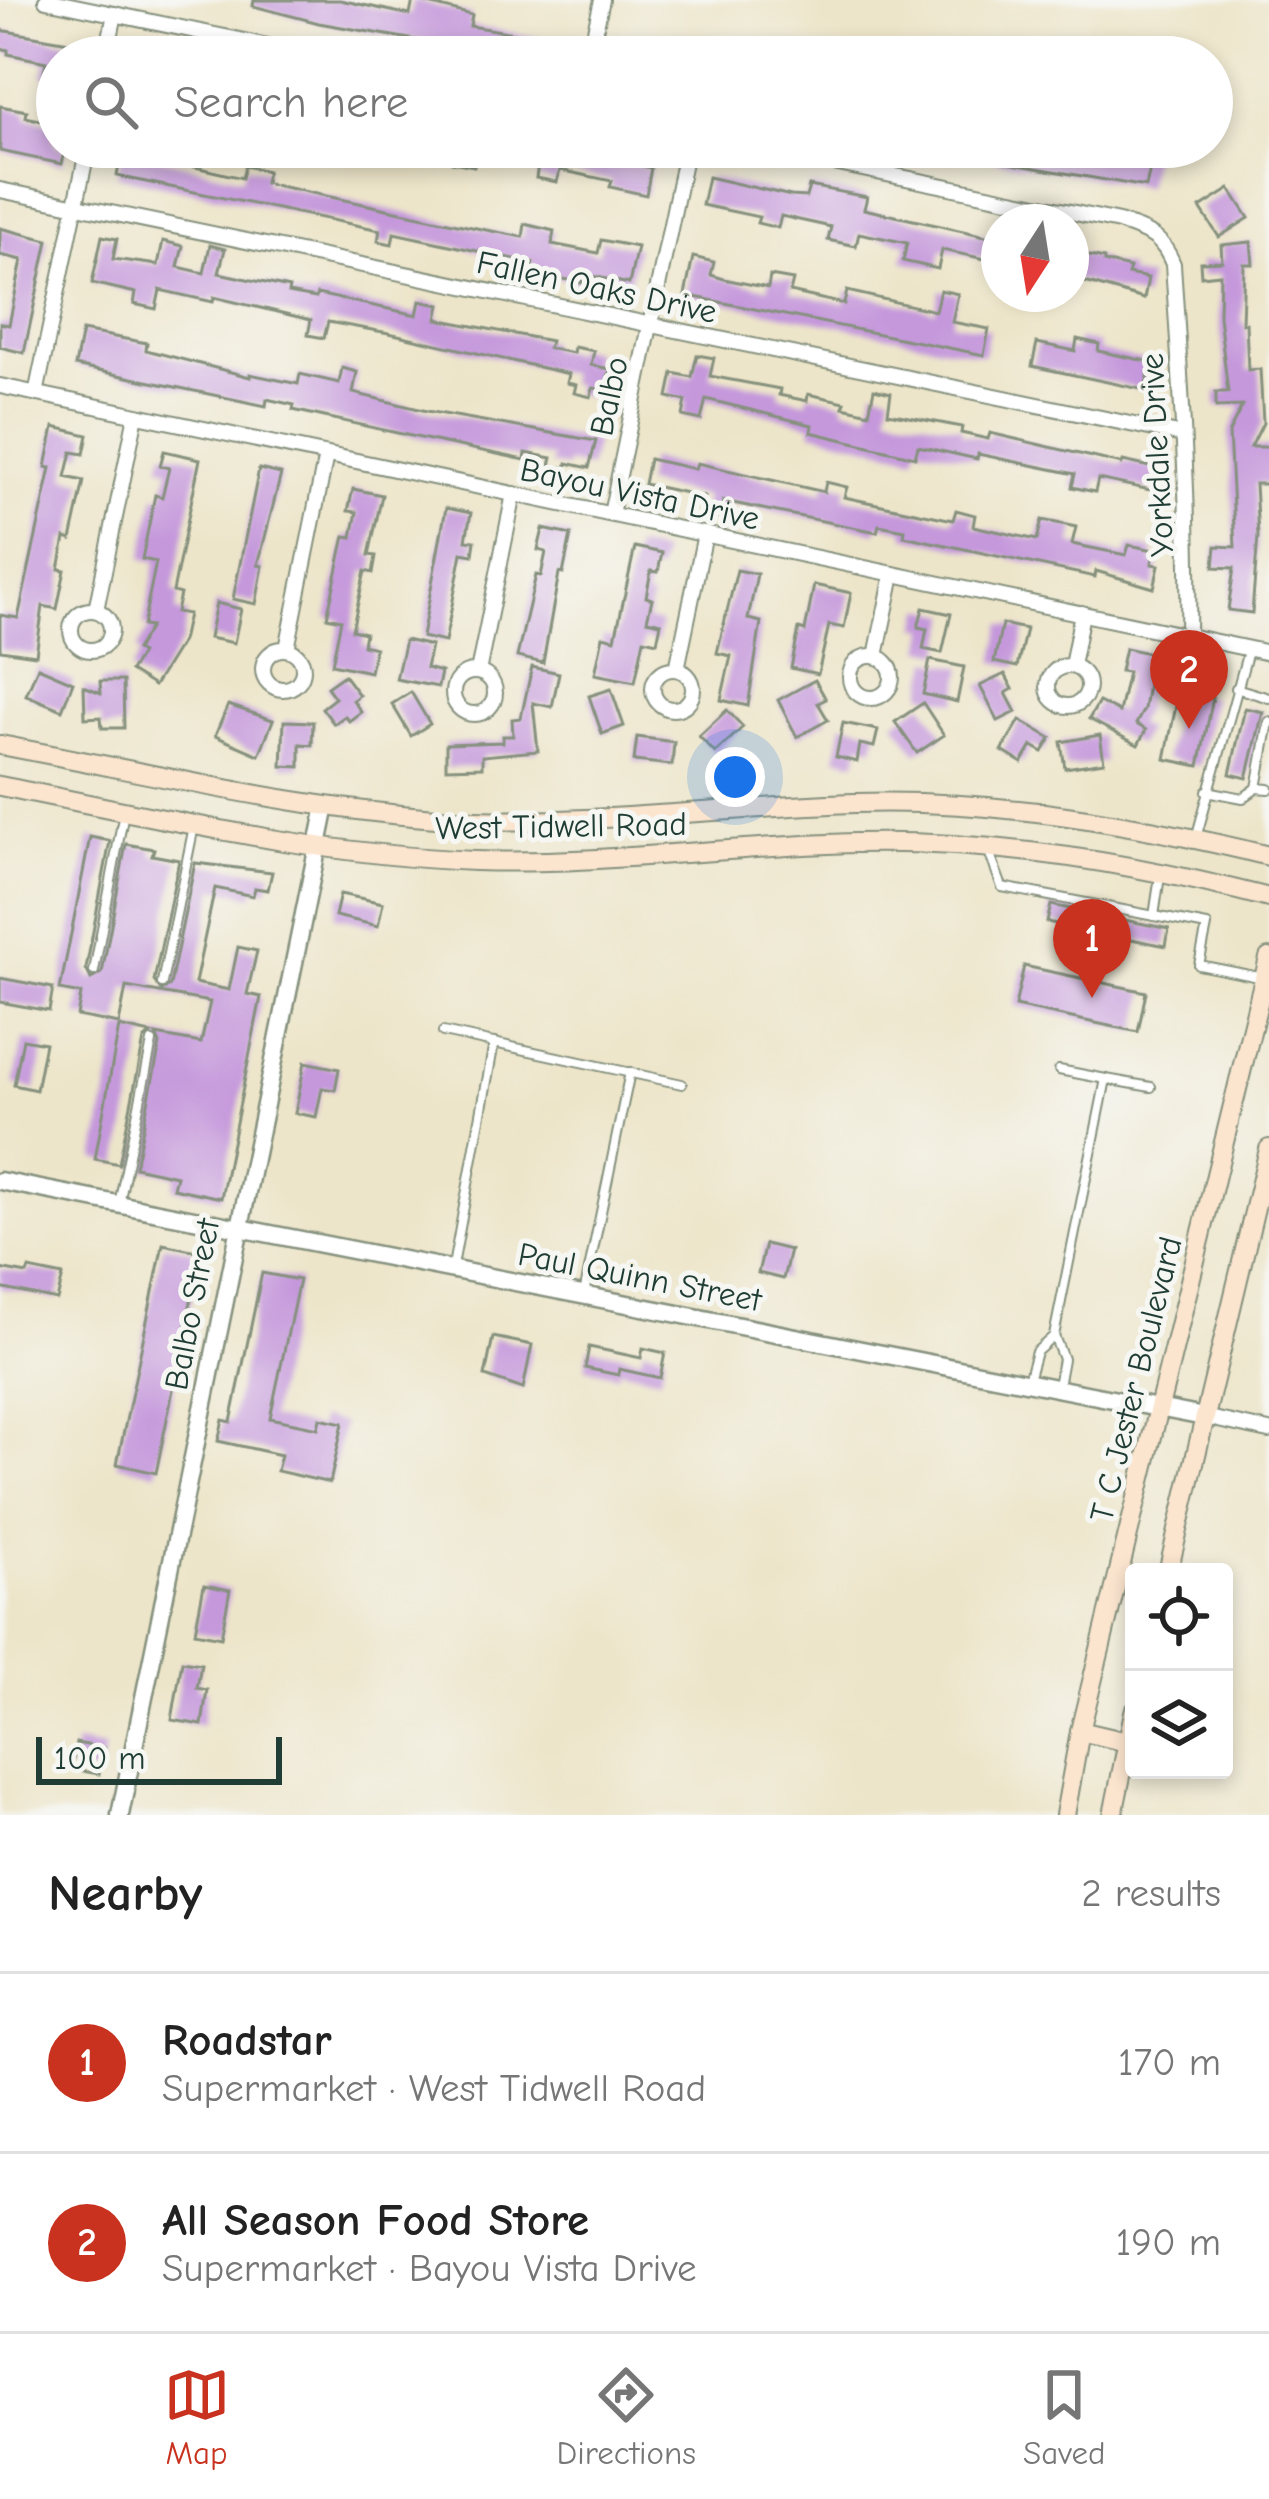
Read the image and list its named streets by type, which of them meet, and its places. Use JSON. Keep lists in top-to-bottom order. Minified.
{"streets":{"main road":["West Tidwell Road","T C Jester Boulevard"],"street":["Fallen Oaks Drive","Balbo","Yorkdale Drive","Bayou Vista Drive","Paul Quinn Street","Balbo Street"]},"crossings":[["Fallen Oaks Drive","Balbo"],["Fallen Oaks Drive","Yorkdale Drive"],["Balbo","Bayou Vista Drive"],["Yorkdale Drive","Bayou Vista Drive"],["West Tidwell Road","Balbo Street"],["Paul Quinn Street","Balbo Street"],["Paul Quinn Street","T C Jester Boulevard"]],"scale_bar":"100 m","north":"bottom","page":{"search":"Search here","pins":["2","1"],"scale":"100 m","heading":["Nearby","2 results"],"list":[{"mark":"1","name":"Roadstar","note":"Supermarket · West Tidwell Road","value":"170 m"},{"mark":"2","name":"All Season Food Store","note":"Supermarket · Bayou Vista Drive","value":"190 m"}],"nav":["Map","Directions","Saved"]}}
